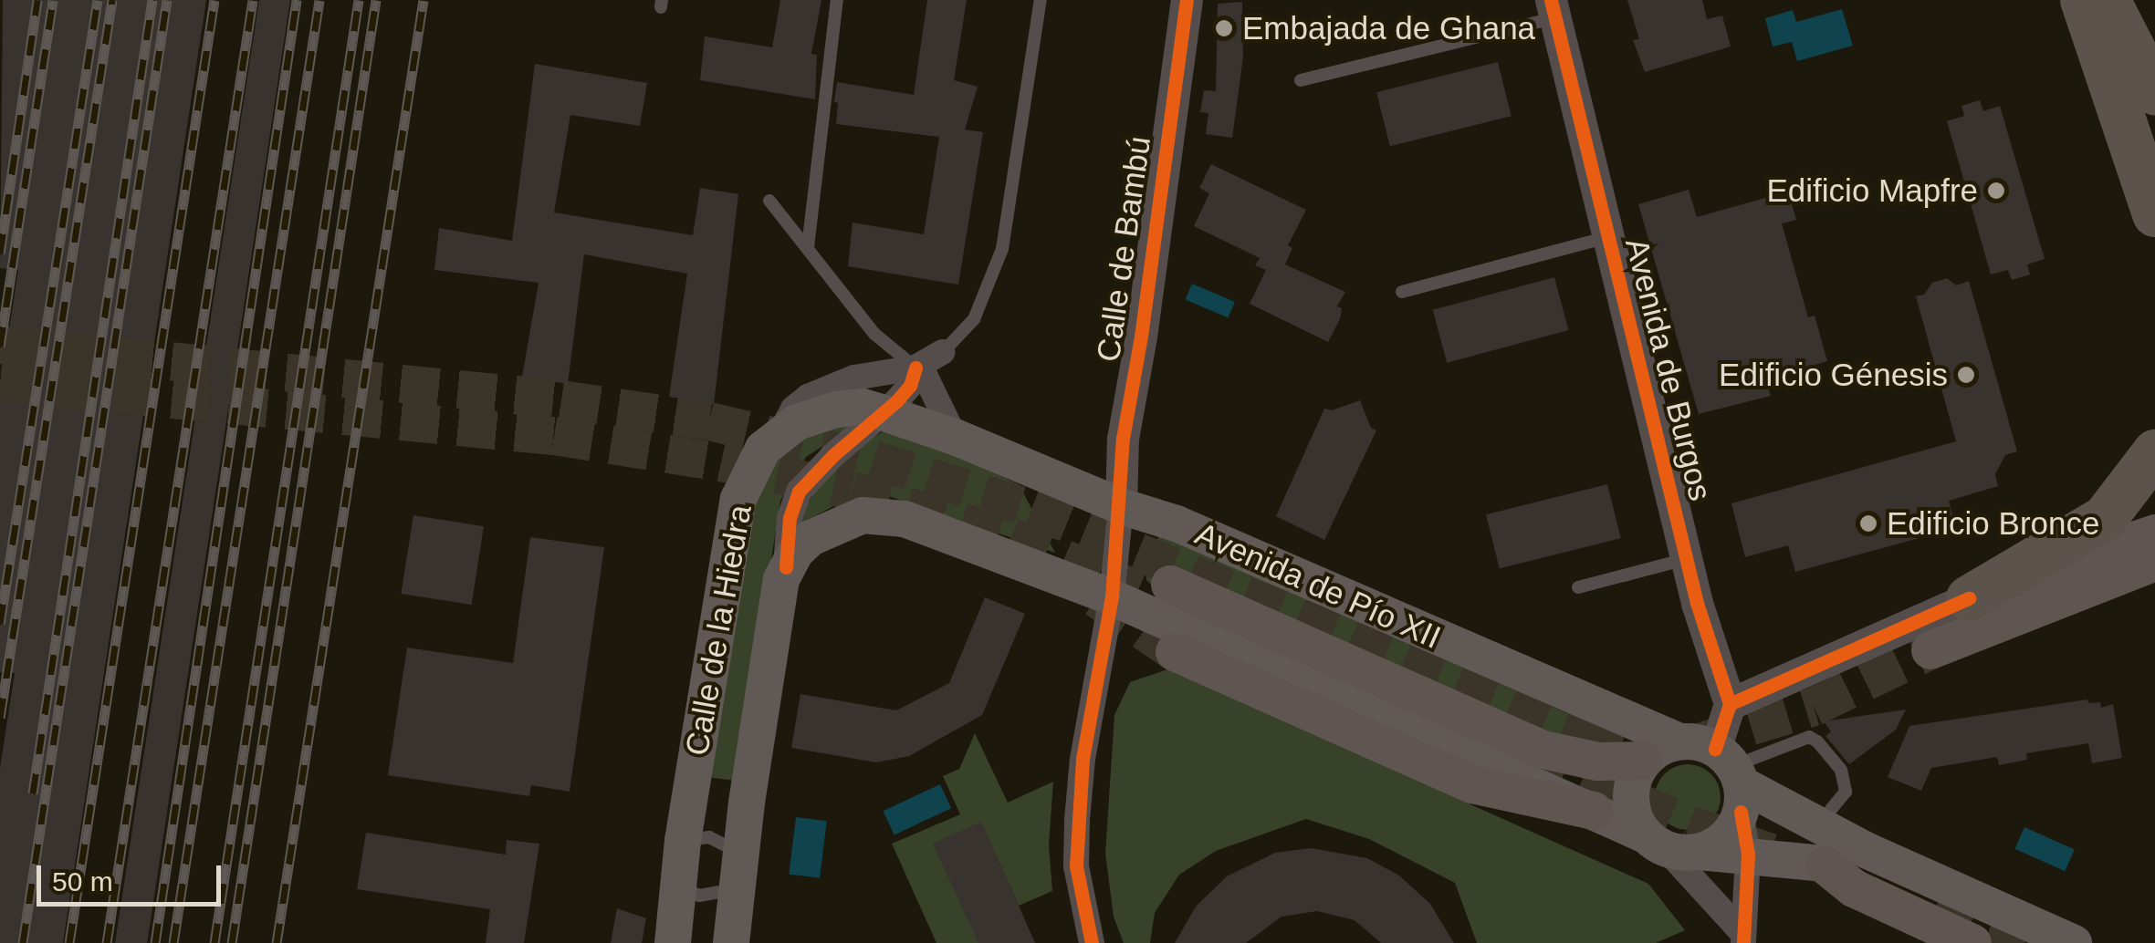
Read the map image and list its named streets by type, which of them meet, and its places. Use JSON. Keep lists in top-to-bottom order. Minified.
{"streets":{"main road":["Avenida de Pío XII","Calle de la Hiedra"],"street":["Calle de Bambú","Avenida de Burgos"]},"crossings":[["Calle de Bambú","Avenida de Pío XII"],["Avenida de Pío XII","Calle de la Hiedra"]],"places":["Embajada de Ghana","Edificio Mapfre","Edificio Génesis","Edificio Bronce"],"scale_bar":"50 m"}
